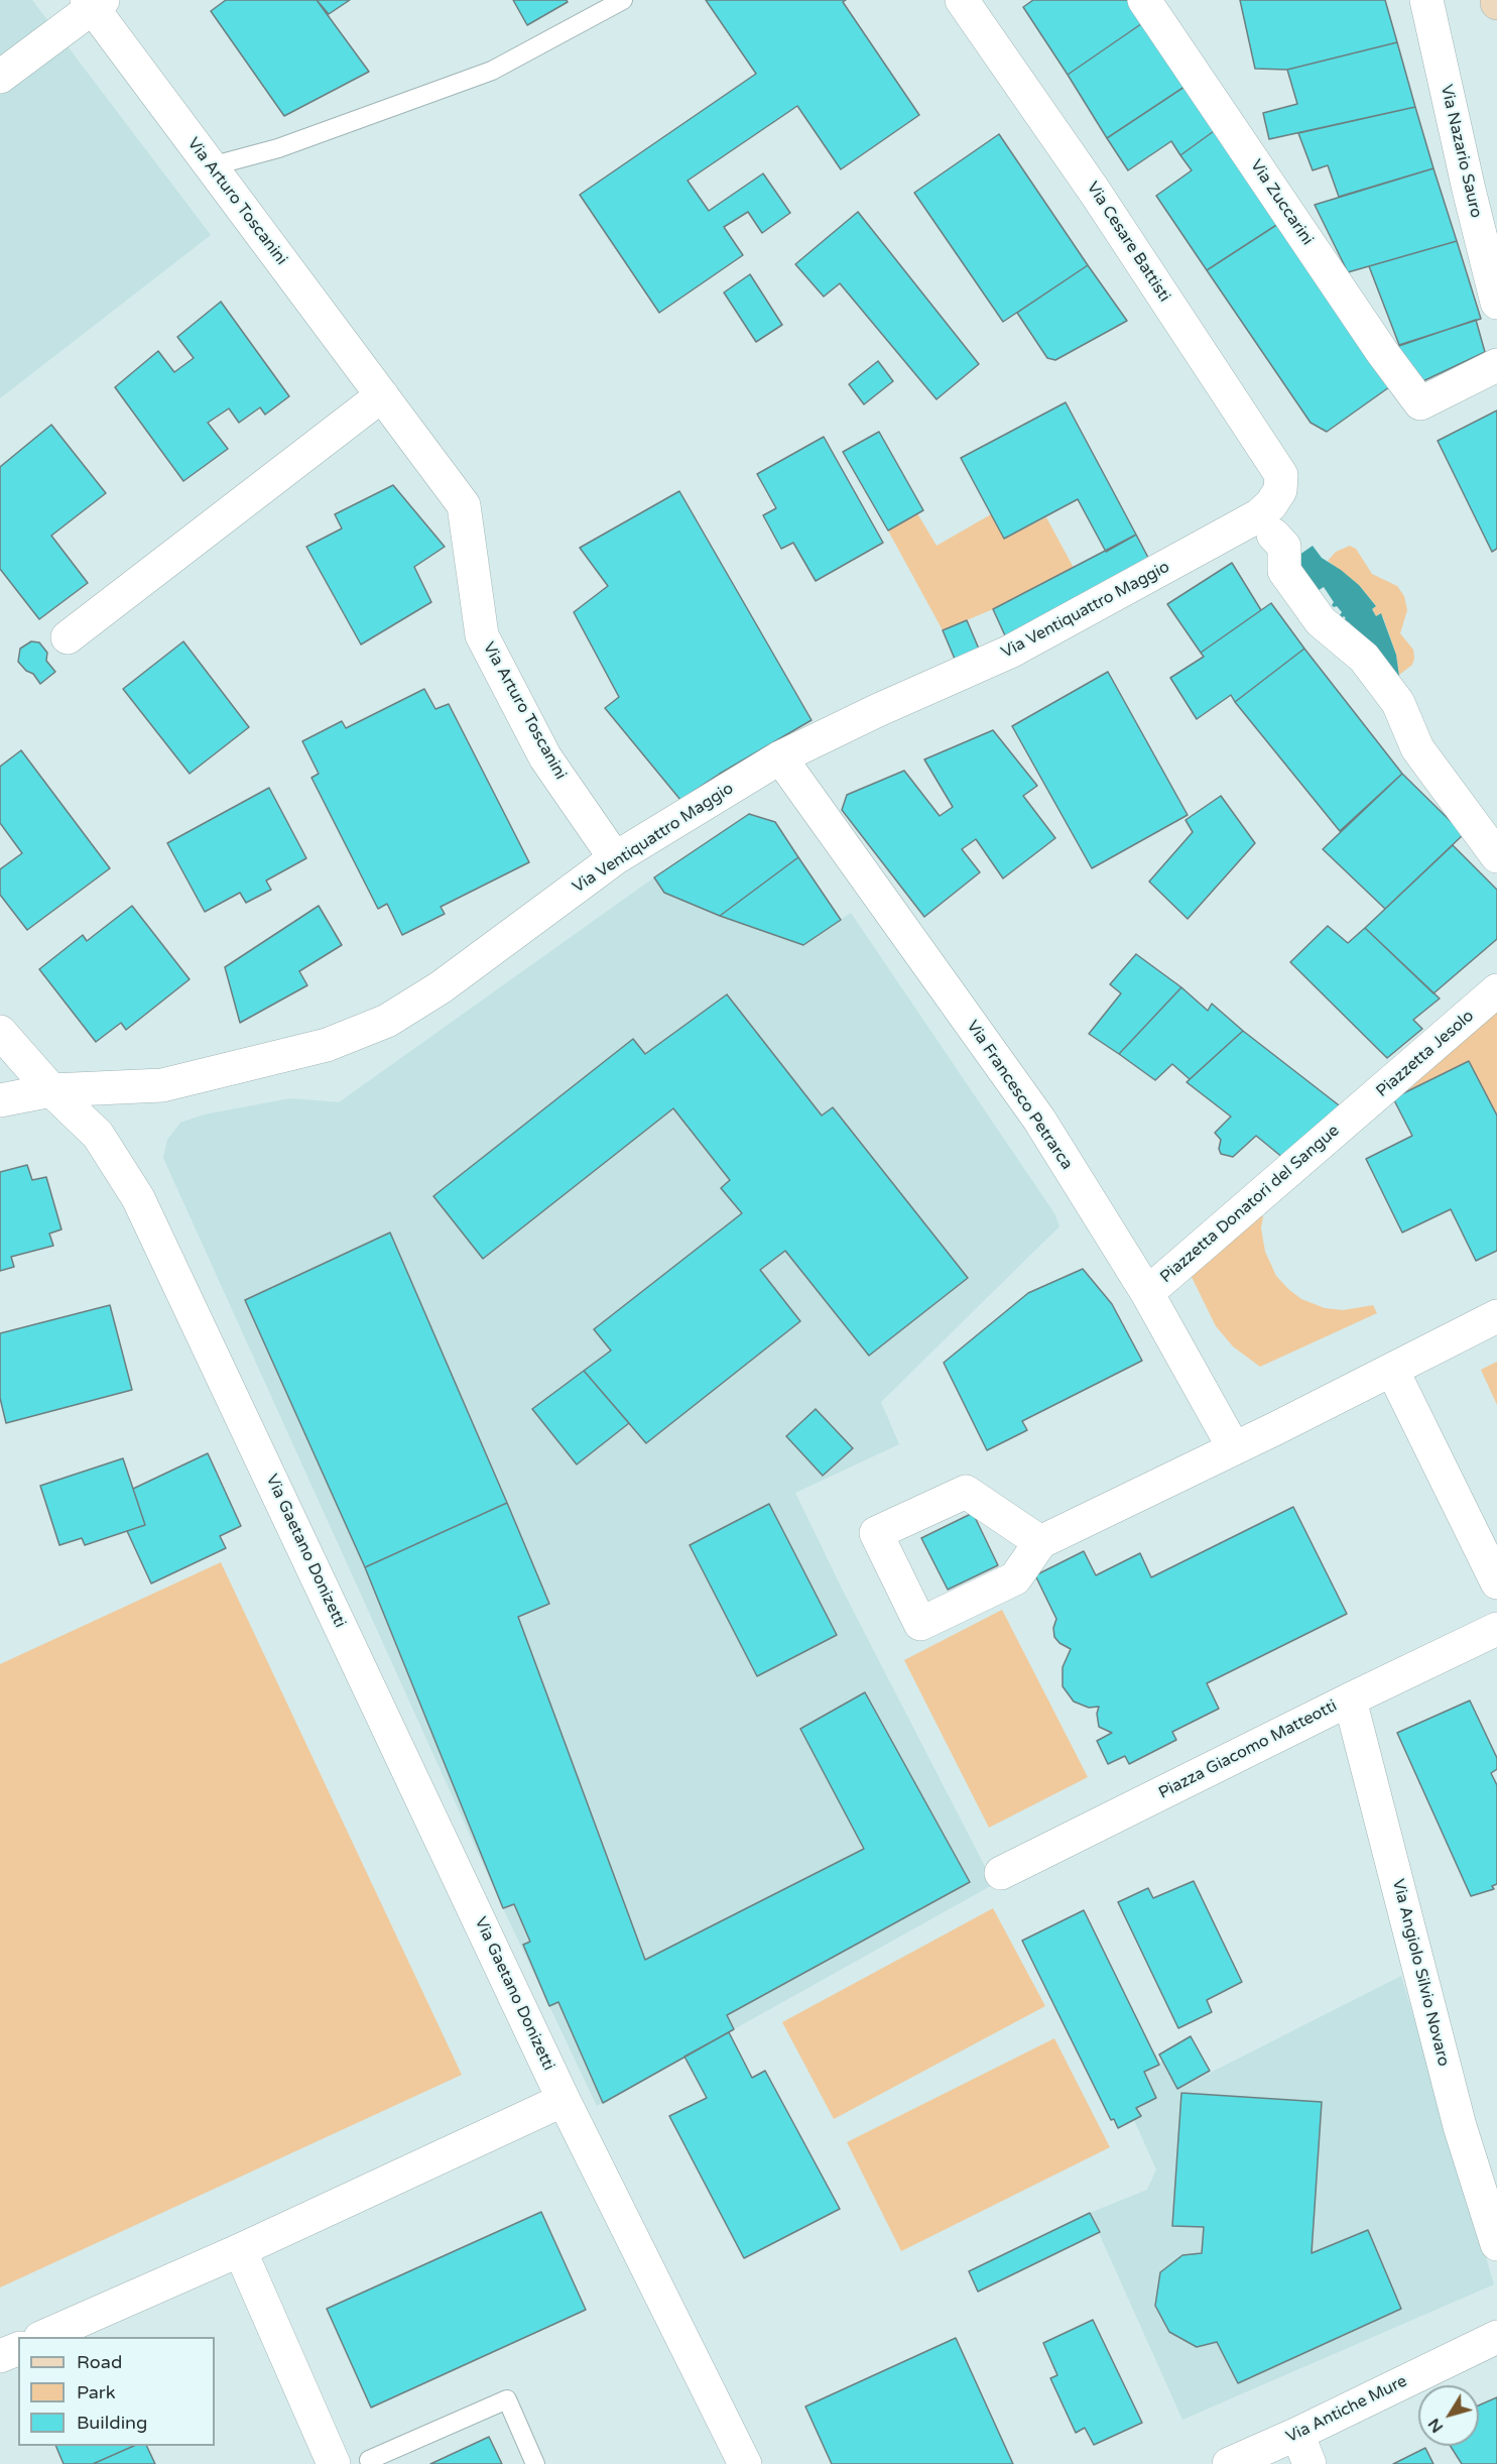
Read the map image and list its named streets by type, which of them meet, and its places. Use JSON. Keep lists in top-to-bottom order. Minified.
{"streets":{"street":["Via Nazario Sauro","Via Arturo Toscanini","Via Zuccarini","Via Cesare Battisti","Via Ventiquattro Maggio","Piazzetta Jesolo","Via Francesco Petrarca","Piazzetta Donatori del Sangue","Via Gaetano Donizetti","Piazza Giacomo Matteotti","Via Angiolo Silvio Novaro","Via Antiche Mure"]},"crossings":[["Via Arturo Toscanini","Via Ventiquattro Maggio"],["Via Cesare Battisti","Via Ventiquattro Maggio"],["Via Ventiquattro Maggio","Via Francesco Petrarca"],["Via Ventiquattro Maggio","Via Gaetano Donizetti"],["Piazzetta Jesolo","Piazzetta Donatori del Sangue"],["Via Francesco Petrarca","Piazzetta Donatori del Sangue"],["Piazza Giacomo Matteotti","Via Angiolo Silvio Novaro"]],"legend":["Road","Park","Building"],"north":"bottom left"}
